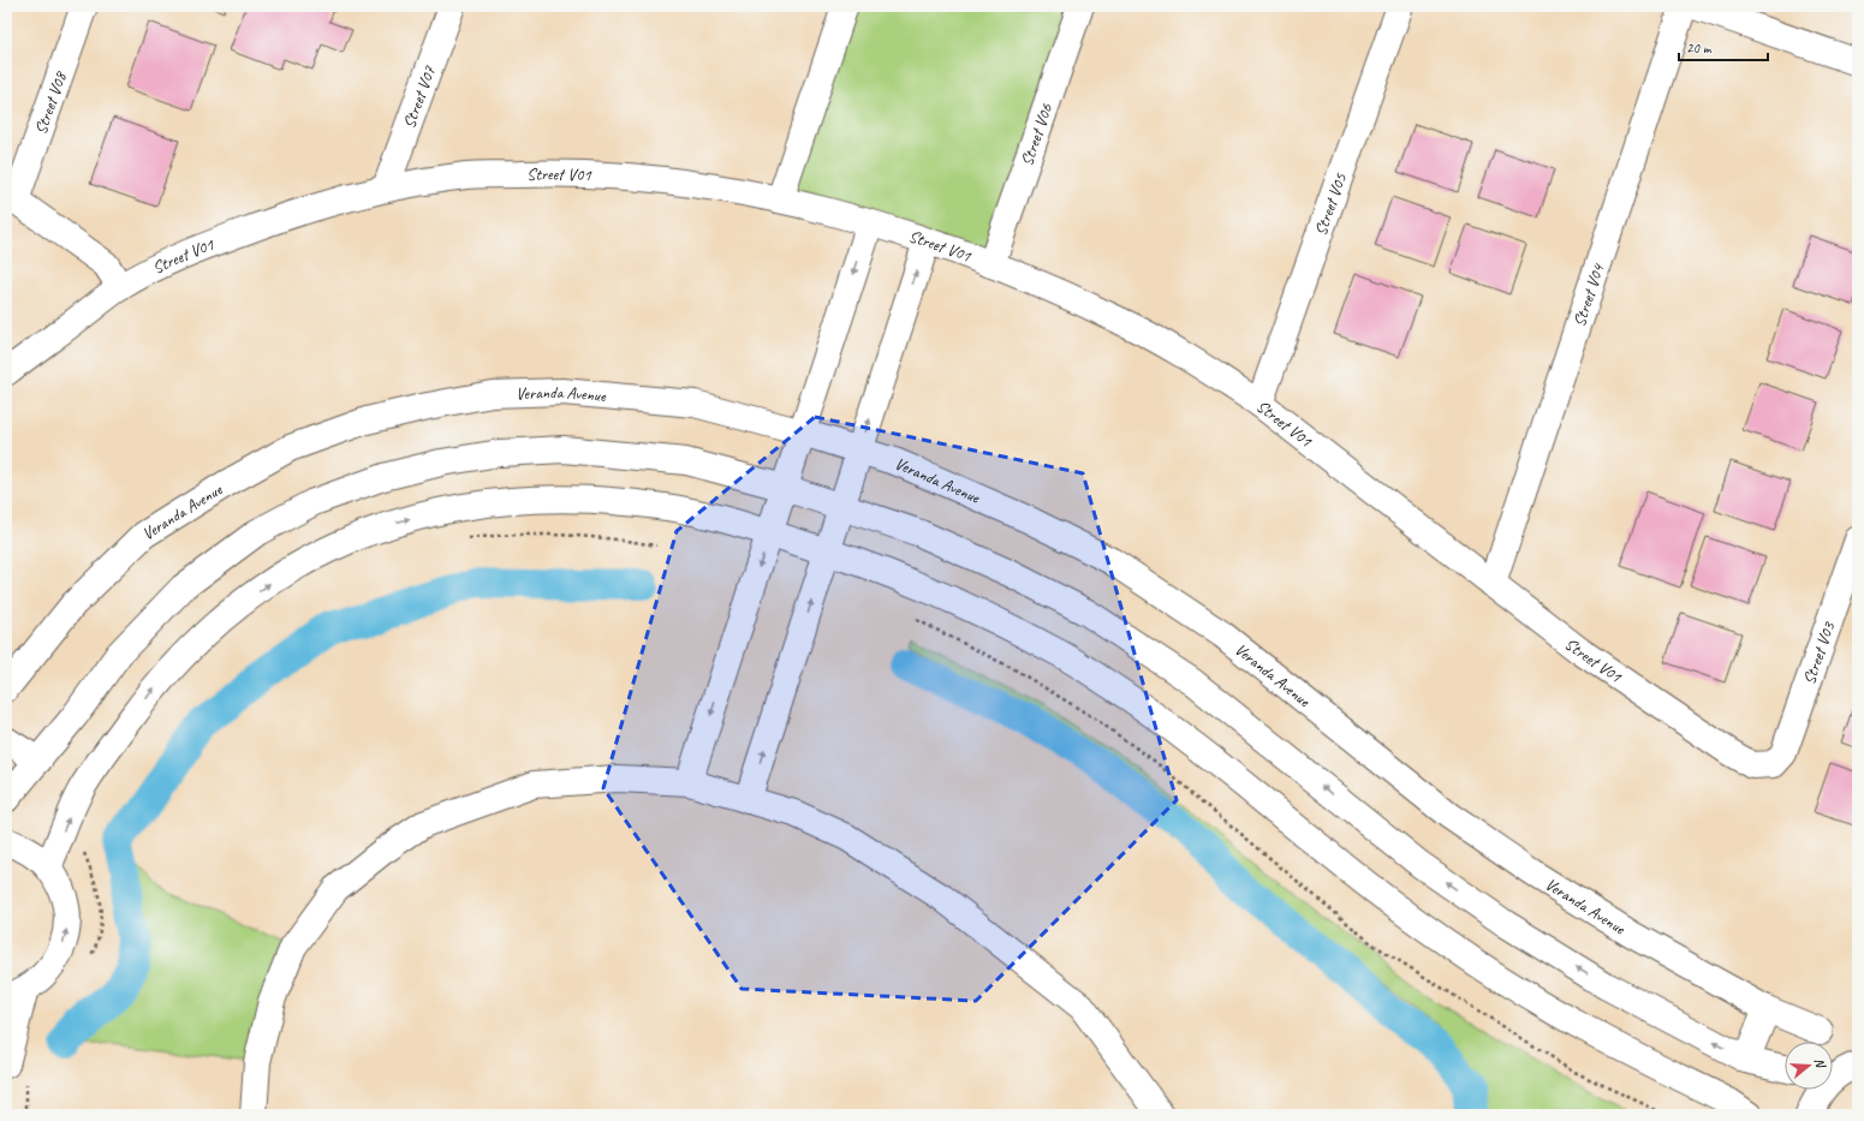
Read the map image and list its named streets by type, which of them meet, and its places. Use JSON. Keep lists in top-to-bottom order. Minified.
{"streets":{"street":["Street V07","Street V08","Street V06","Street V01","Street V05","Street V04","Veranda Avenue","Street V03"]},"crossings":[["Street V07","Street V01"],["Street V06","Street V01"],["Street V01","Street V05"],["Street V01","Street V04"],["Street V01","Street V03"]],"scale_bar":"20 m","north":"right"}
